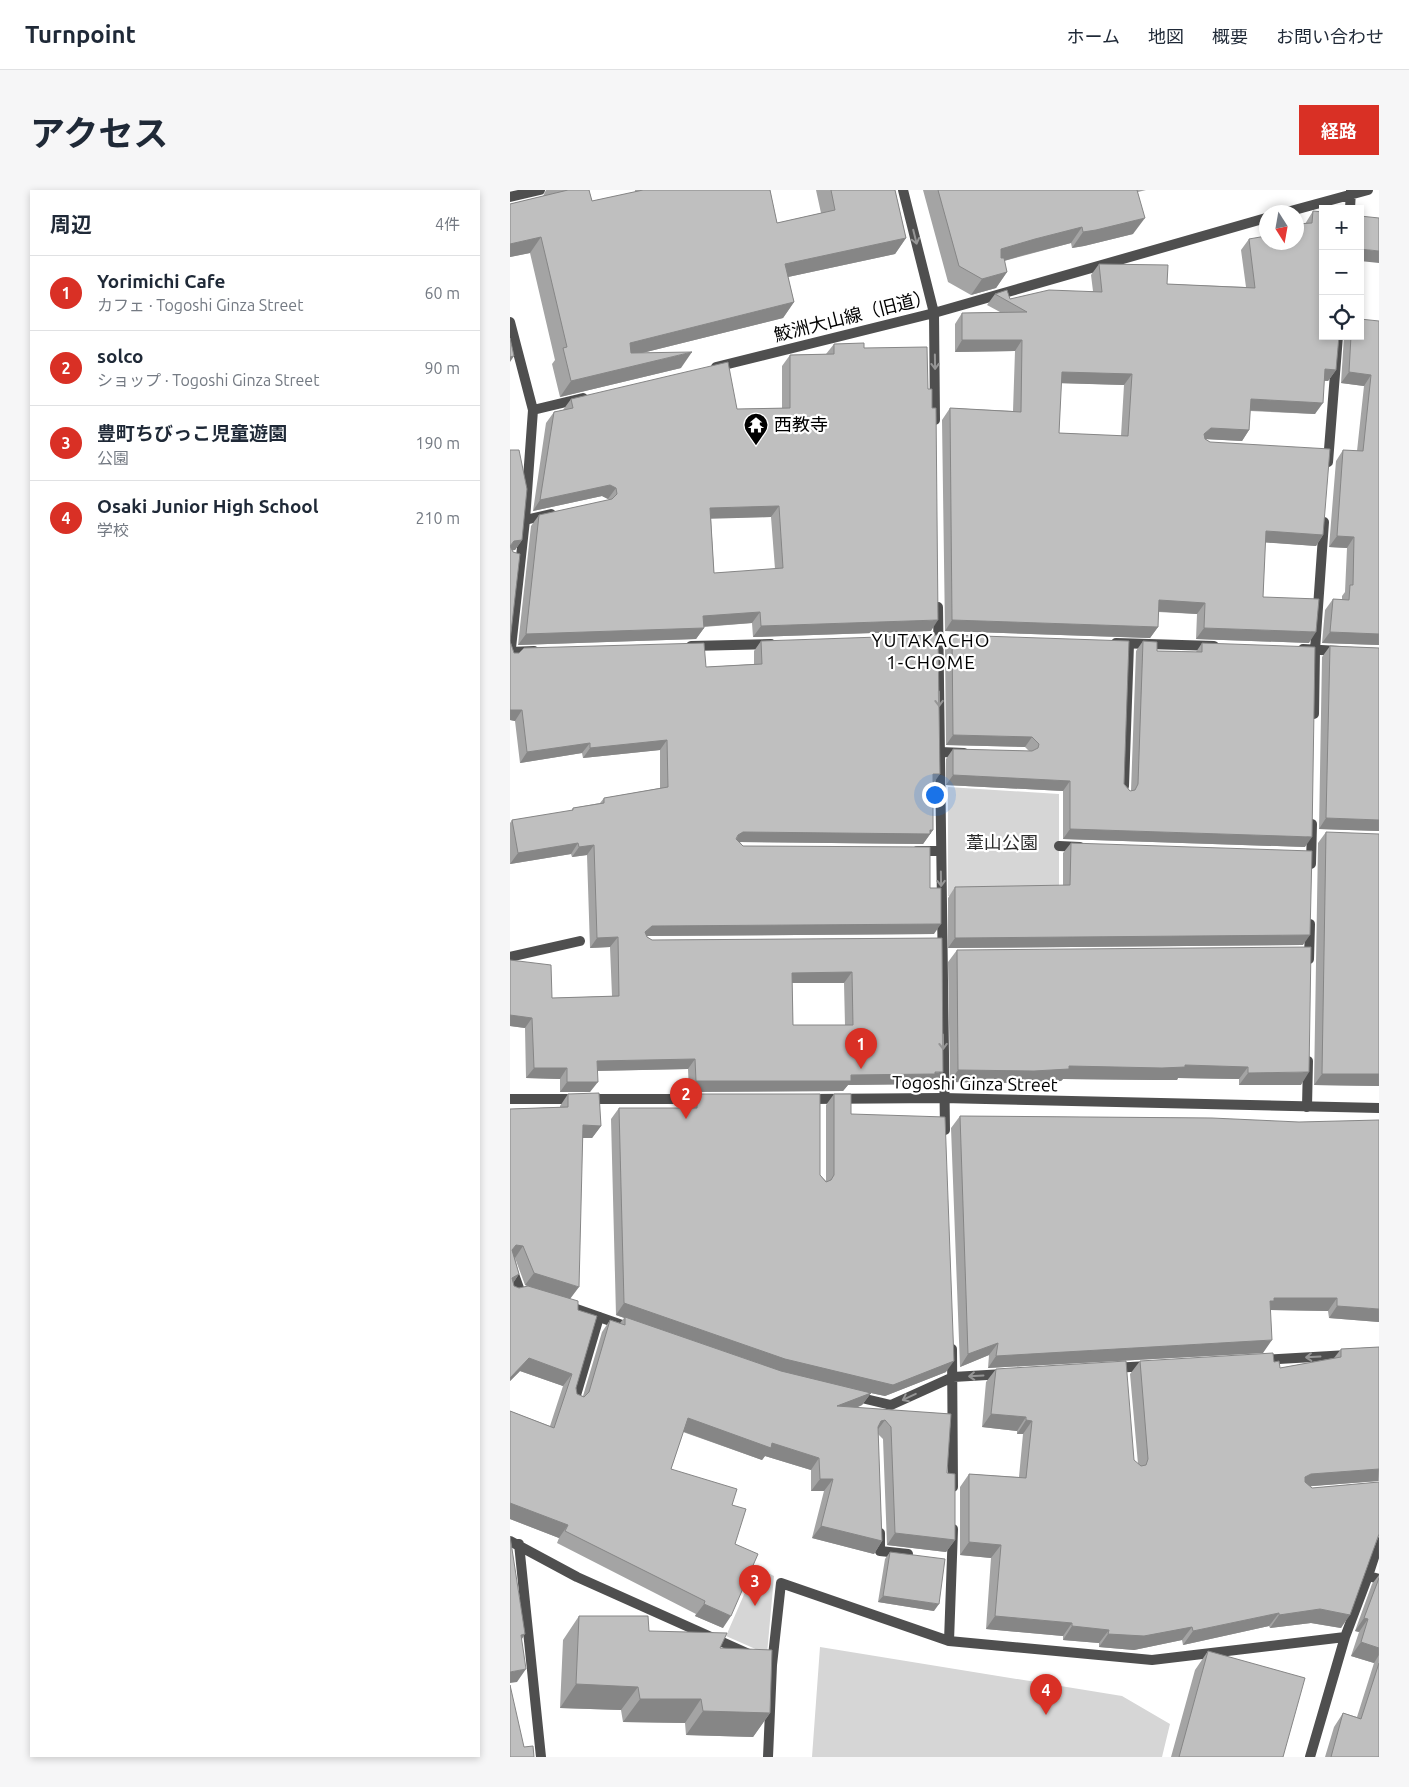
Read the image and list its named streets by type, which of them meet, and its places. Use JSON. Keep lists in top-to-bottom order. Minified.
{"streets":{"street":["鮫洲大山線（旧道）","Togoshi Ginza Street"]},"districts":["YUTAKACHO 1-CHOME"],"parks":["葦山公園"],"places":{"temple":["西教寺"]},"north":"bottom","page":{"header":"Turnpoint","nav":["ホーム","地図","概要","お問い合わせ"],"title":"アクセス","buttons":"経路","heading":["周辺","4件"],"map_buttons":["+","−"],"list":[{"mark":"1","name":"Yorimichi Cafe","note":"カフェ · Togoshi Ginza Street","value":"60 m"},{"mark":"2","name":"solco","note":"ショップ · Togoshi Ginza Street","value":"90 m"},{"mark":"3","name":"豊町ちびっこ児童遊園","note":"公園","value":"190 m"},{"mark":"4","name":"Osaki Junior High School","note":"学校","value":"210 m"}],"pins":["1","2","3","4"]}}
